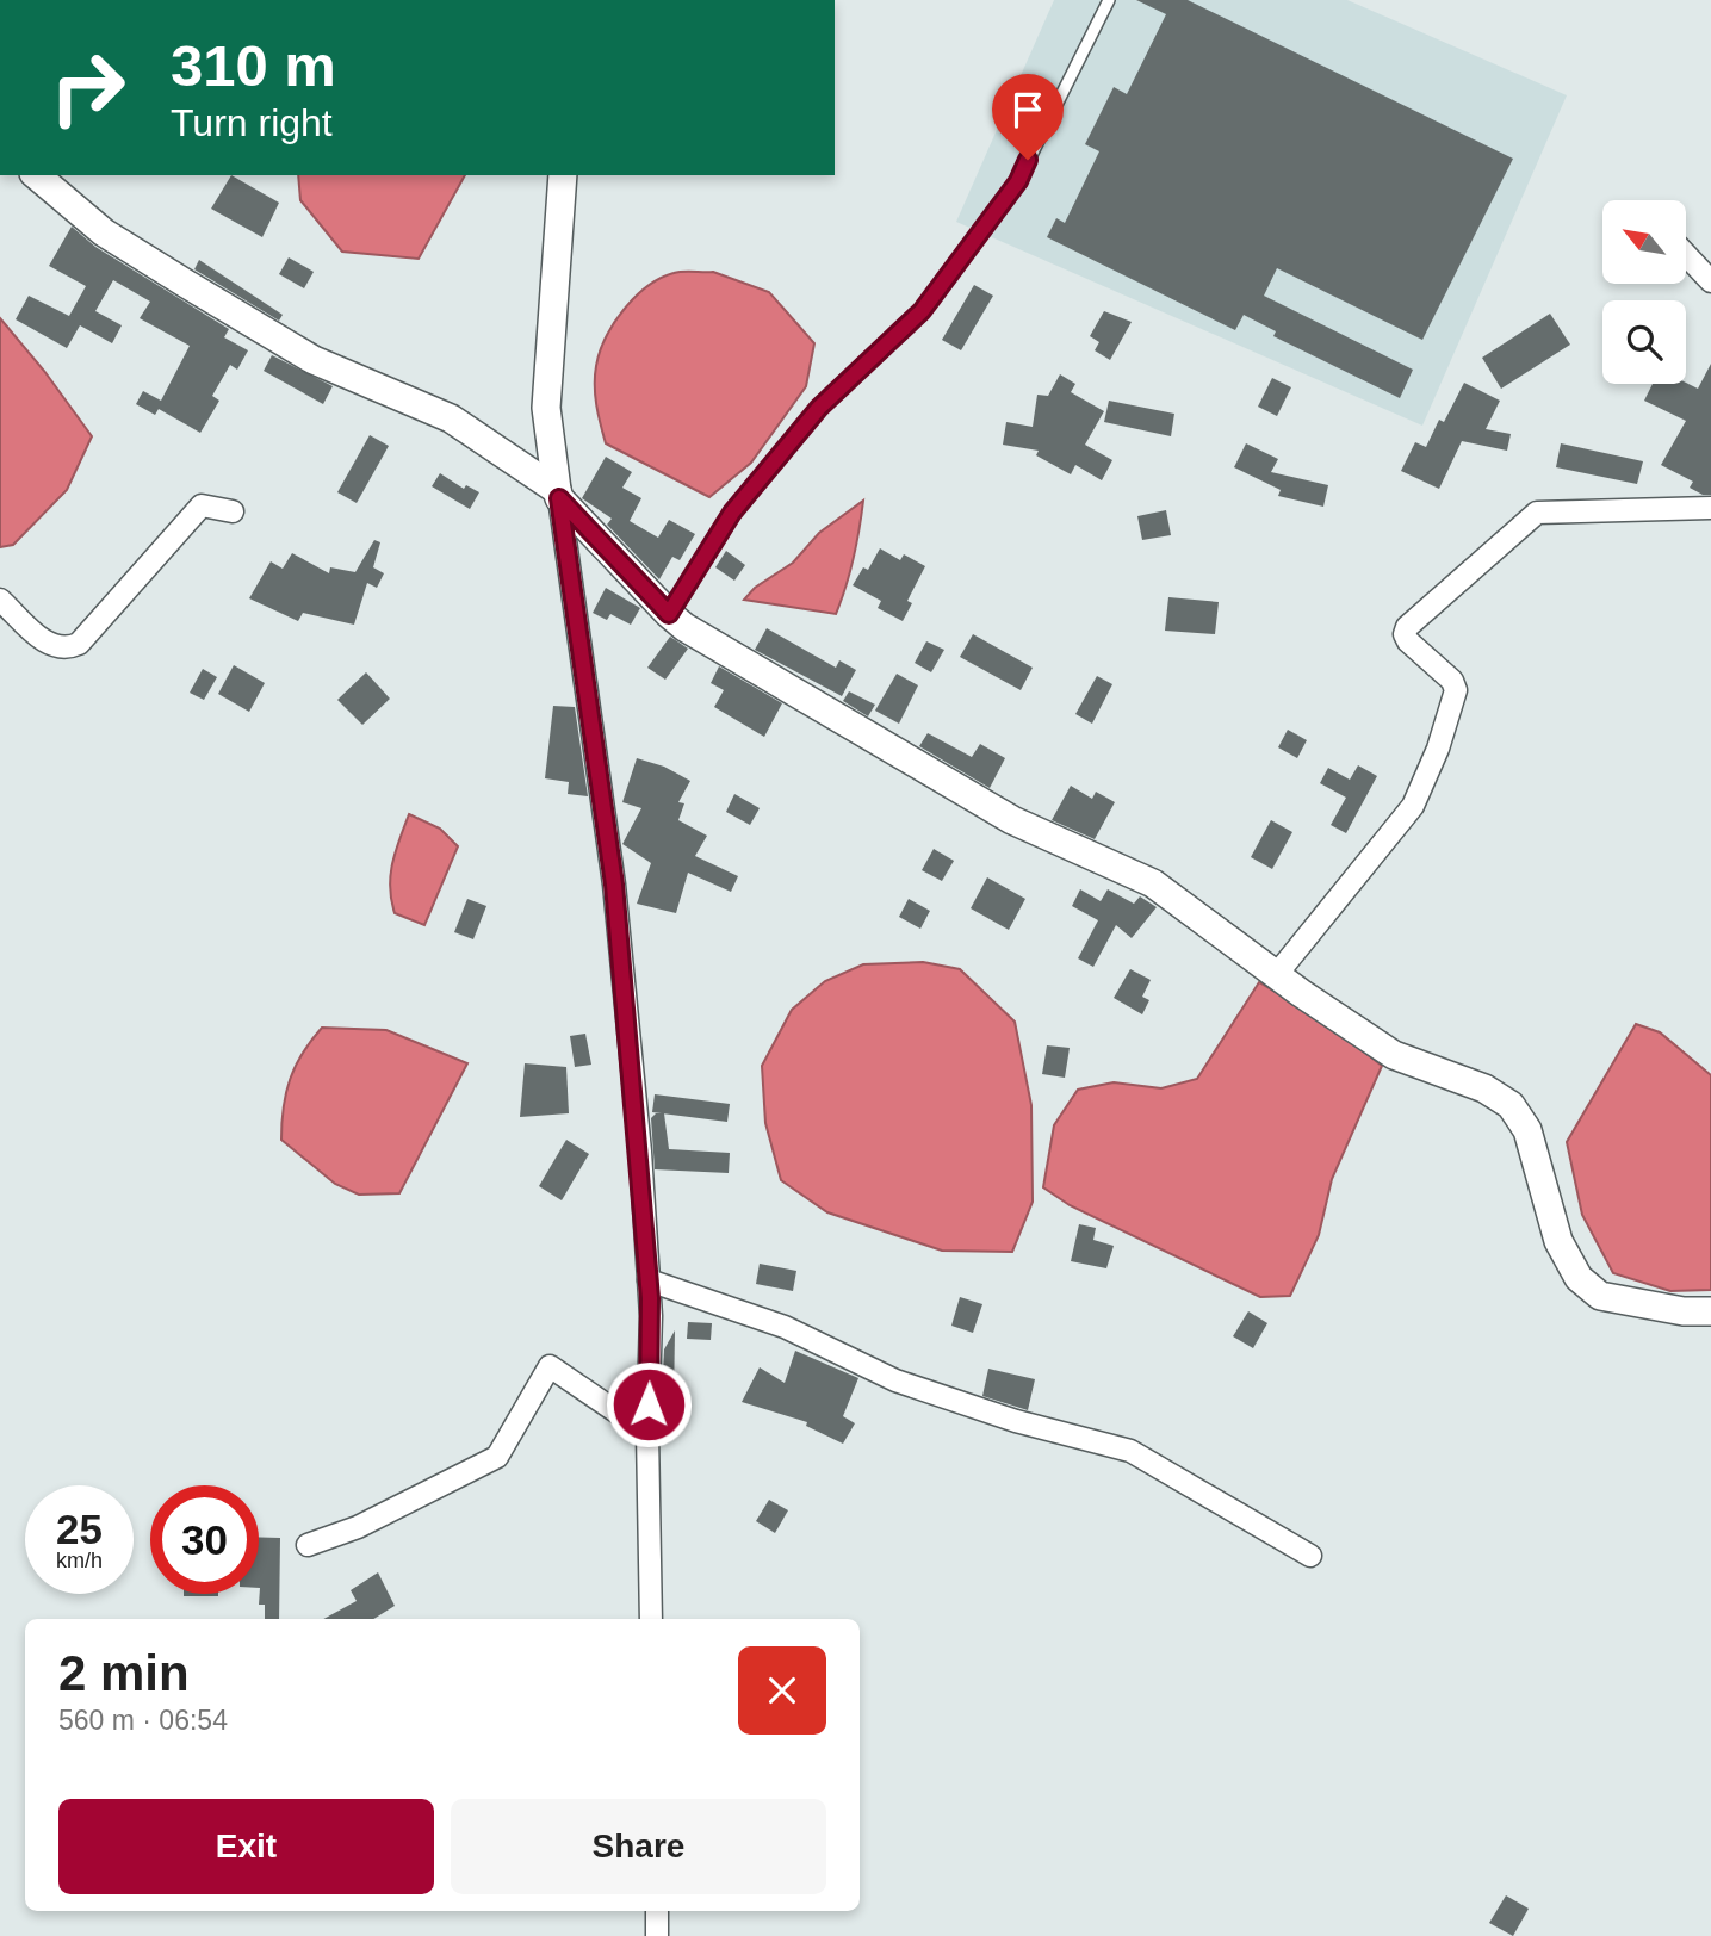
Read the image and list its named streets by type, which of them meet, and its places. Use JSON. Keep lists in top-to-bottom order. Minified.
{"north":"top left","page":{"turn":["310 m","Turn right"],"speed":"25 km/h","limit":"30","heading":["2 min","560 m · 06:54"],"buttons":["Exit","Share"]}}
